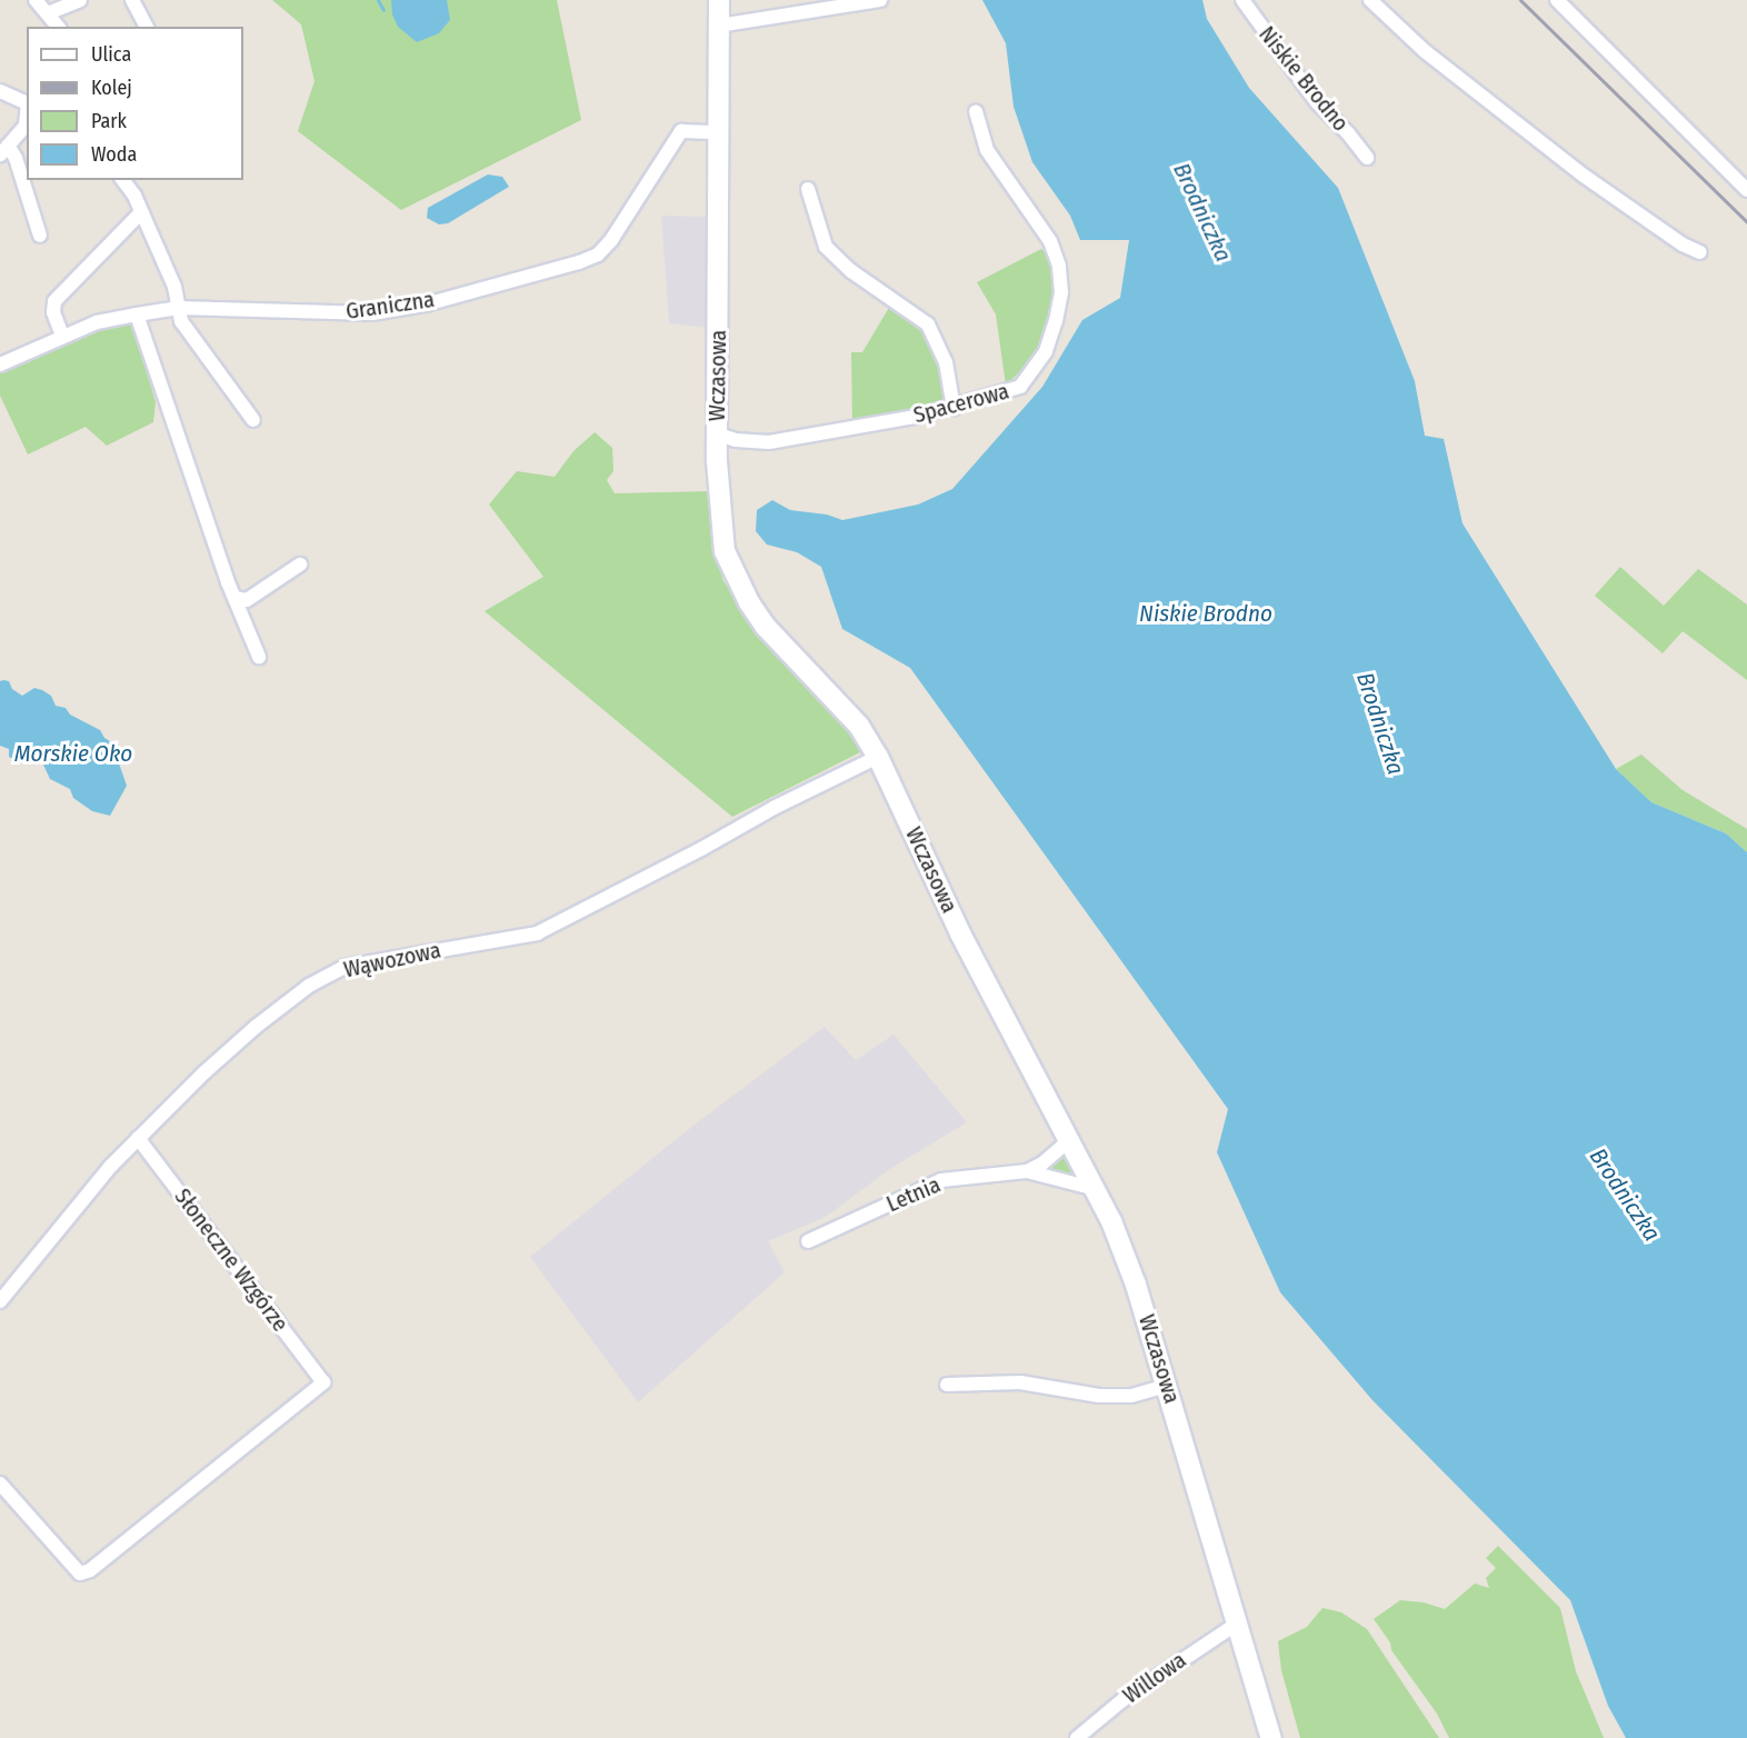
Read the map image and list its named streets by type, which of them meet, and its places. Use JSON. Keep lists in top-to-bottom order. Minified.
{"streets":{"street":["Niskie Brodno","Graniczna","Wczasowa","Spacerowa","Wąwozowa","Letnia","Słoneczne Wzgórze","Willowa"]},"crossings":[["Graniczna","Wczasowa"],["Wczasowa","Spacerowa"],["Wczasowa","Wąwozowa"],["Wczasowa","Letnia"],["Wczasowa","Willowa"],["Wąwozowa","Słoneczne Wzgórze"]],"water":["Brodniczka","Niskie Brodno","Morskie Oko"],"legend":["Ulica","Kolej","Park","Woda"]}
